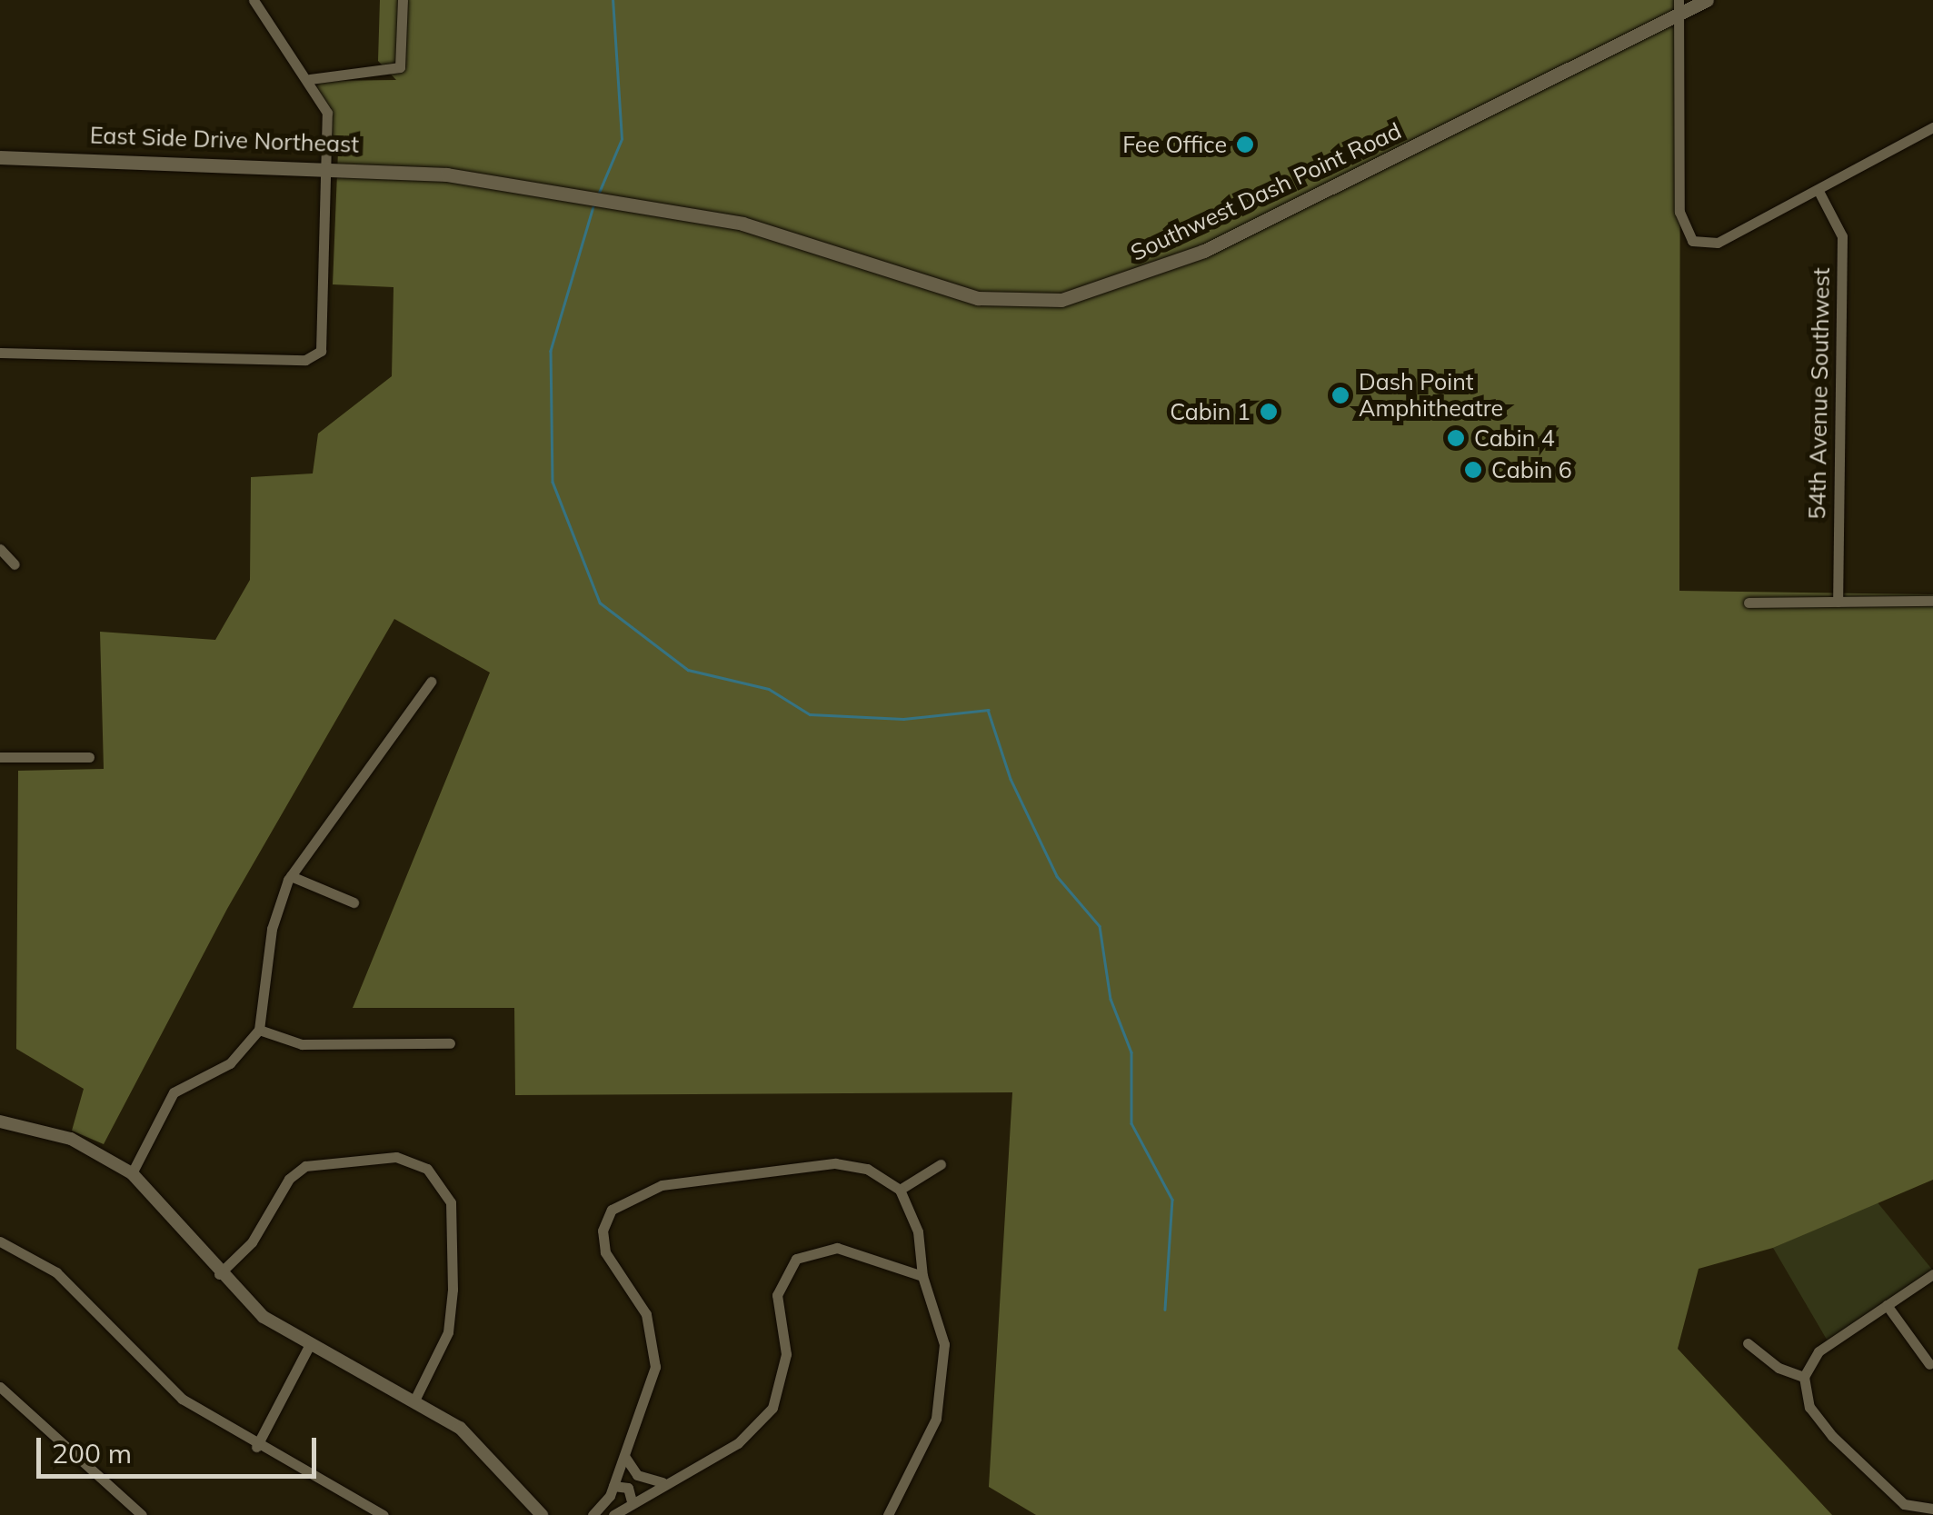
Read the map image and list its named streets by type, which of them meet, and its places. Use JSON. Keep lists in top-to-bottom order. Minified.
{"streets":{"main road":["East Side Drive Northeast","Southwest Dash Point Road"],"street":["54th Avenue Southwest"]},"crossings":[["East Side Drive Northeast","Southwest Dash Point Road"]],"places":["Fee Office","Dash Point Amphitheatre","Cabin 1","Cabin 4","Cabin 6"],"scale_bar":"200 m"}
